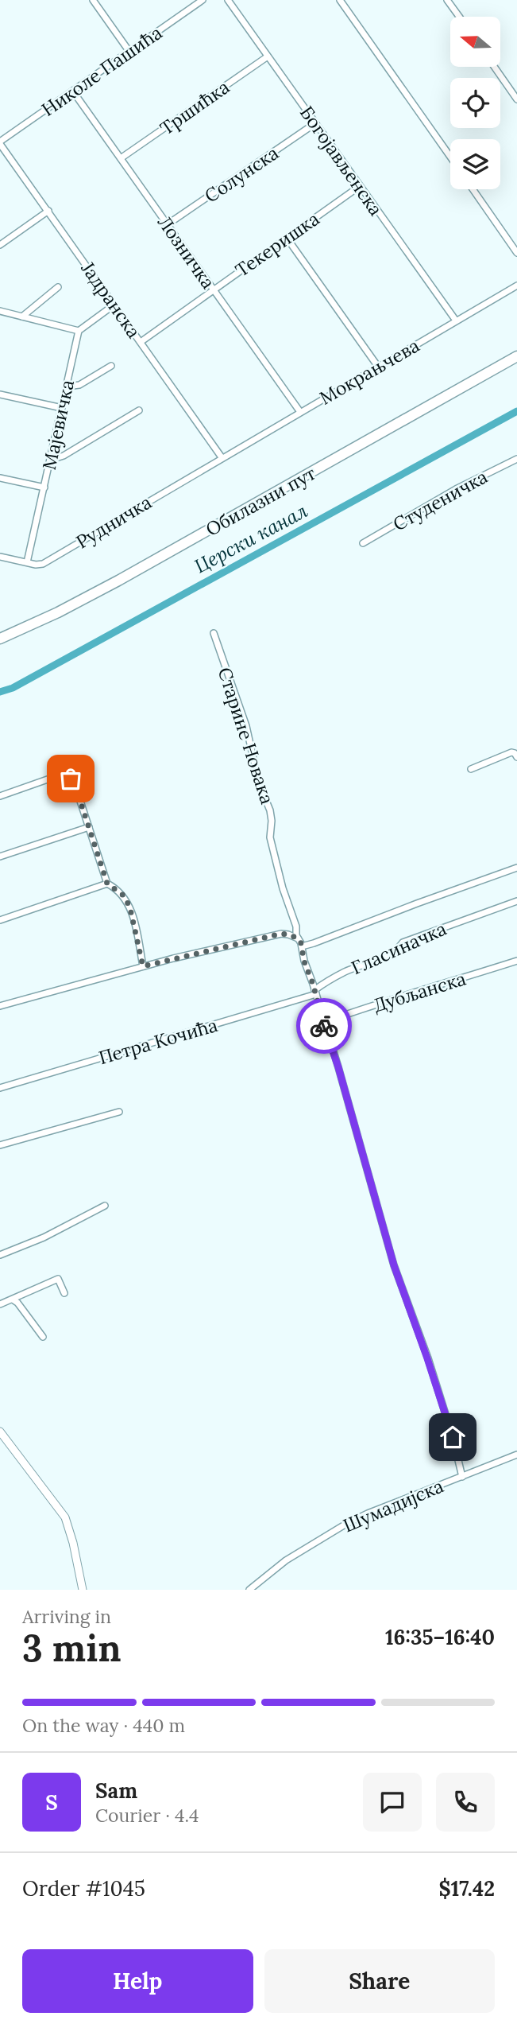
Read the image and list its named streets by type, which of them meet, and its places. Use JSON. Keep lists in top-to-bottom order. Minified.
{"streets":{"main road":["Обилазни пут"],"street":["Николе Пашића","Тршићка","Богојављенска","Солунска","Текеришка","Лозничка","Јадранска","Мокрањчева","Мајевичка","Студеничка","Рудничка","Старине Новака","Гласиначка","Дубљанска","Петра Кочића","Шумадијска"]},"crossings":[["Николе Пашића","Лозничка"],["Николе Пашића","Јадранска"],["Тршићка","Богојављенска"],["Тршићка","Лозничка"],["Богојављенска","Солунска"],["Богојављенска","Текеришка"],["Богојављенска","Мокрањчева"],["Солунска","Лозничка"],["Текеришка","Лозничка"],["Текеришка","Јадранска"],["Лозничка","Мокрањчева"],["Јадранска","Мокрањчева"],["Јадранска","Рудничка"],["Мокрањчева","Рудничка"],["Мајевичка","Рудничка"],["Старине Новака","Гласиначка"],["Старине Новака","Дубљанска"],["Старине Новака","Петра Кочића"],["Старине Новака","Шумадијска"],["Гласиначка","Петра Кочића"]],"water":["Церски канал"],"north":"left","page":{"heading":["3 min","Arriving in","16:35–16:40"],"panel":["Sam","Courier · 4.4","Order #1045","$17.42"],"bar":"On the way · 440 m","round":"S","buttons":["Help","Share"]}}
